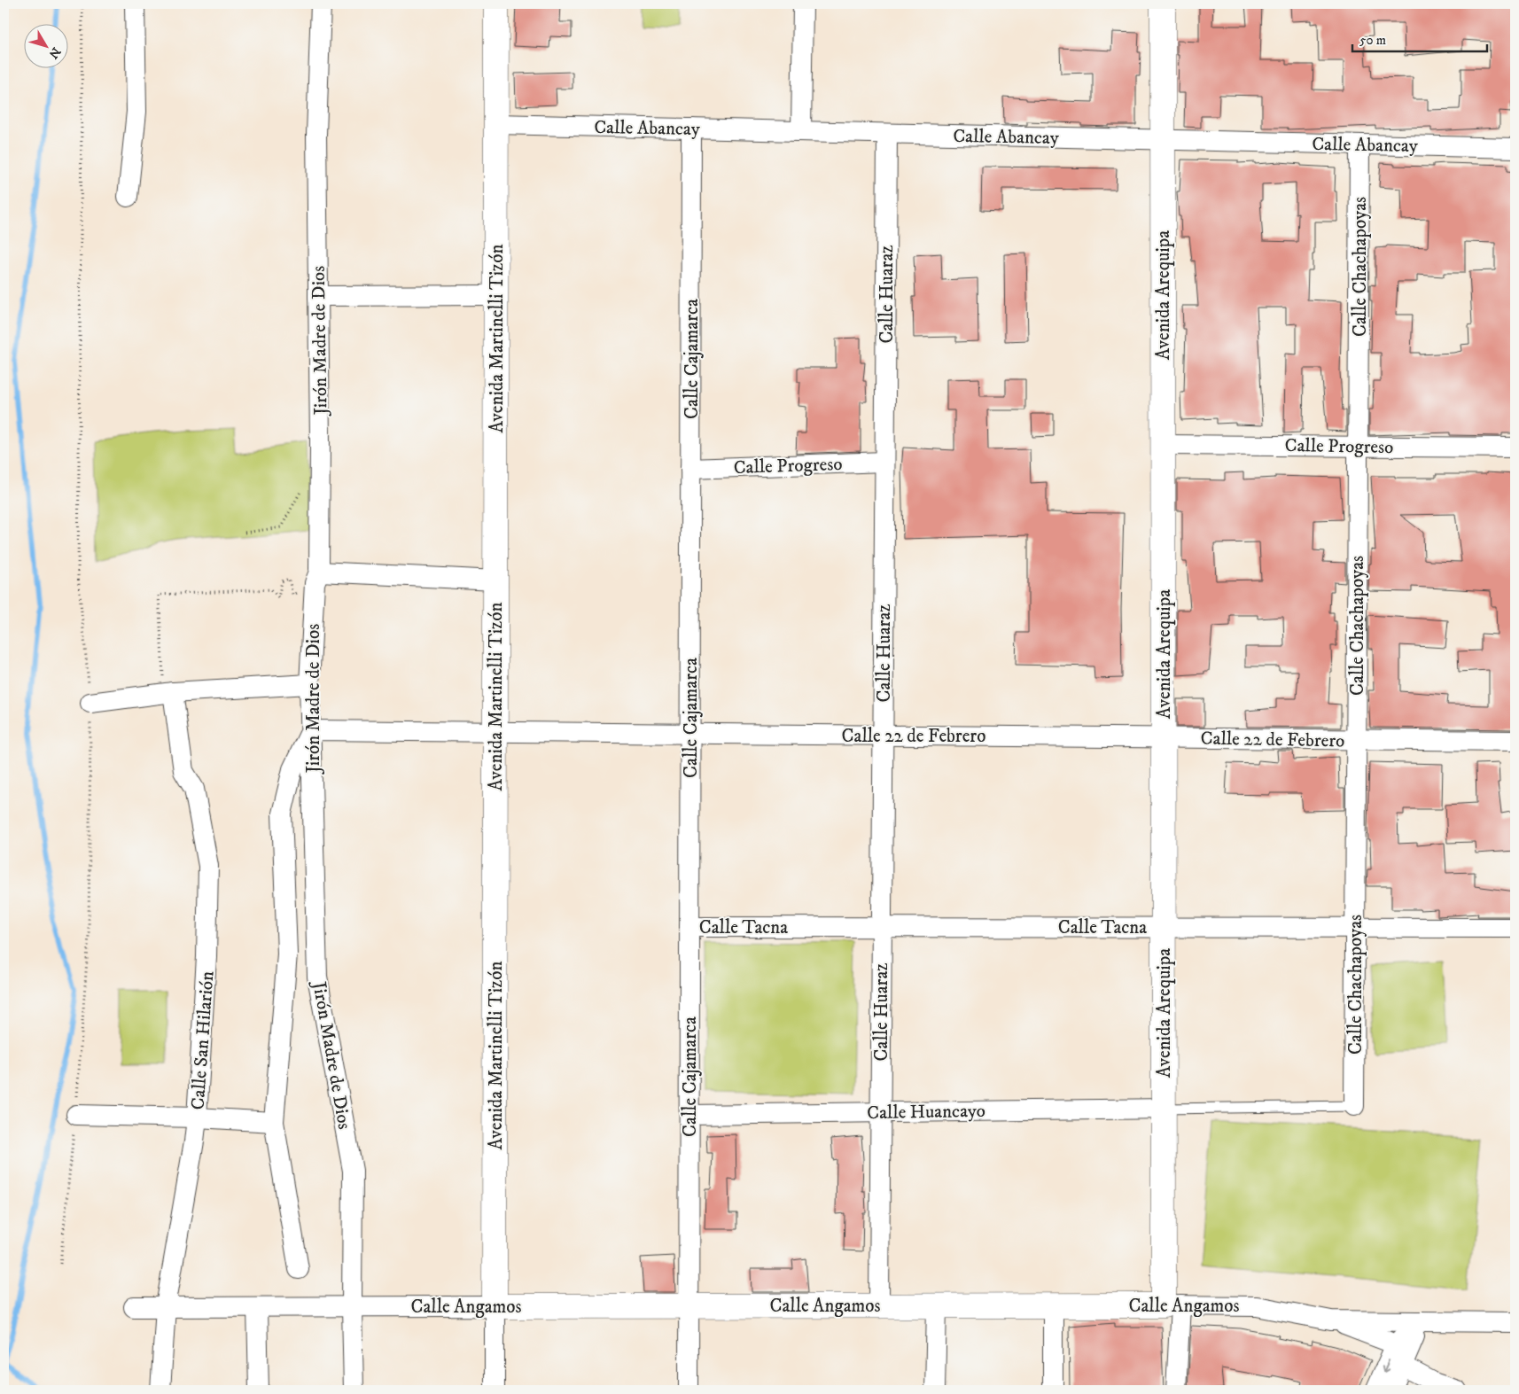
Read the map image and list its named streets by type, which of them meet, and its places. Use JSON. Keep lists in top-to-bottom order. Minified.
{"streets":{"street":["Calle Abancay","Calle Chachapoyas","Calle Huaraz","Avenida Arequipa","Avenida Martinelli Tizón","Jirón Madre de Dios","Calle Cajamarca","Calle Progreso","Calle 22 de Febrero","Calle Tacna","Calle San Hilarión","Calle Huancayo","Calle Angamos"]},"crossings":[["Calle Abancay","Calle Chachapoyas"],["Calle Abancay","Calle Huaraz"],["Calle Abancay","Avenida Arequipa"],["Calle Abancay","Avenida Martinelli Tizón"],["Calle Abancay","Calle Cajamarca"],["Calle Chachapoyas","Calle Progreso"],["Calle Chachapoyas","Calle 22 de Febrero"],["Calle Chachapoyas","Calle Tacna"],["Calle Huaraz","Calle Progreso"],["Calle Huaraz","Calle 22 de Febrero"],["Calle Huaraz","Calle Tacna"],["Calle Huaraz","Calle Huancayo"],["Calle Huaraz","Calle Angamos"],["Avenida Arequipa","Calle Progreso"],["Avenida Arequipa","Calle 22 de Febrero"],["Avenida Arequipa","Calle Tacna"],["Avenida Arequipa","Calle Huancayo"],["Avenida Arequipa","Calle Angamos"],["Avenida Martinelli Tizón","Calle 22 de Febrero"],["Avenida Martinelli Tizón","Calle Angamos"],["Jirón Madre de Dios","Calle 22 de Febrero"],["Jirón Madre de Dios","Calle Angamos"],["Calle Cajamarca","Calle Progreso"],["Calle Cajamarca","Calle 22 de Febrero"],["Calle Cajamarca","Calle Tacna"],["Calle Cajamarca","Calle Huancayo"],["Calle Cajamarca","Calle Angamos"],["Calle San Hilarión","Calle Angamos"]],"scale_bar":"50 m","north":"bottom right"}
